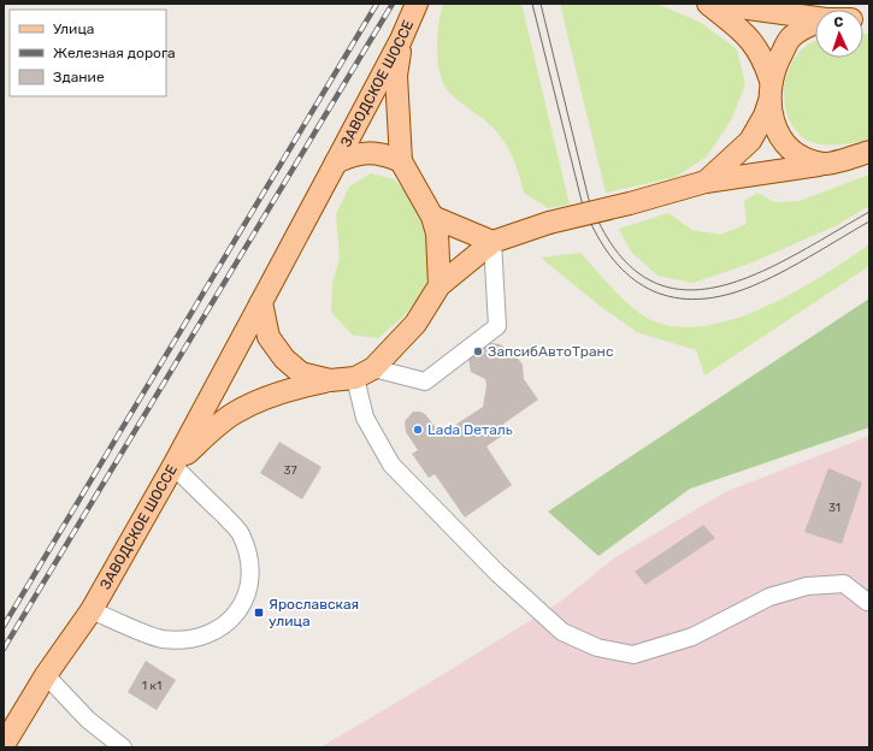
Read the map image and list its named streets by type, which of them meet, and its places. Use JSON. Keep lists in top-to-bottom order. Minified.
{"streets":{"main road":["ЗАВОДСКОЕ ШОССЕ"]},"places":{"other":["ЗапсибАвтоТранс","Lada Dеталь"],"transit":["Ярославская улица"]},"house_numbers":["37","31","1 к1"],"legend":["Улица","Железная дорога","Здание"],"north":"top"}
